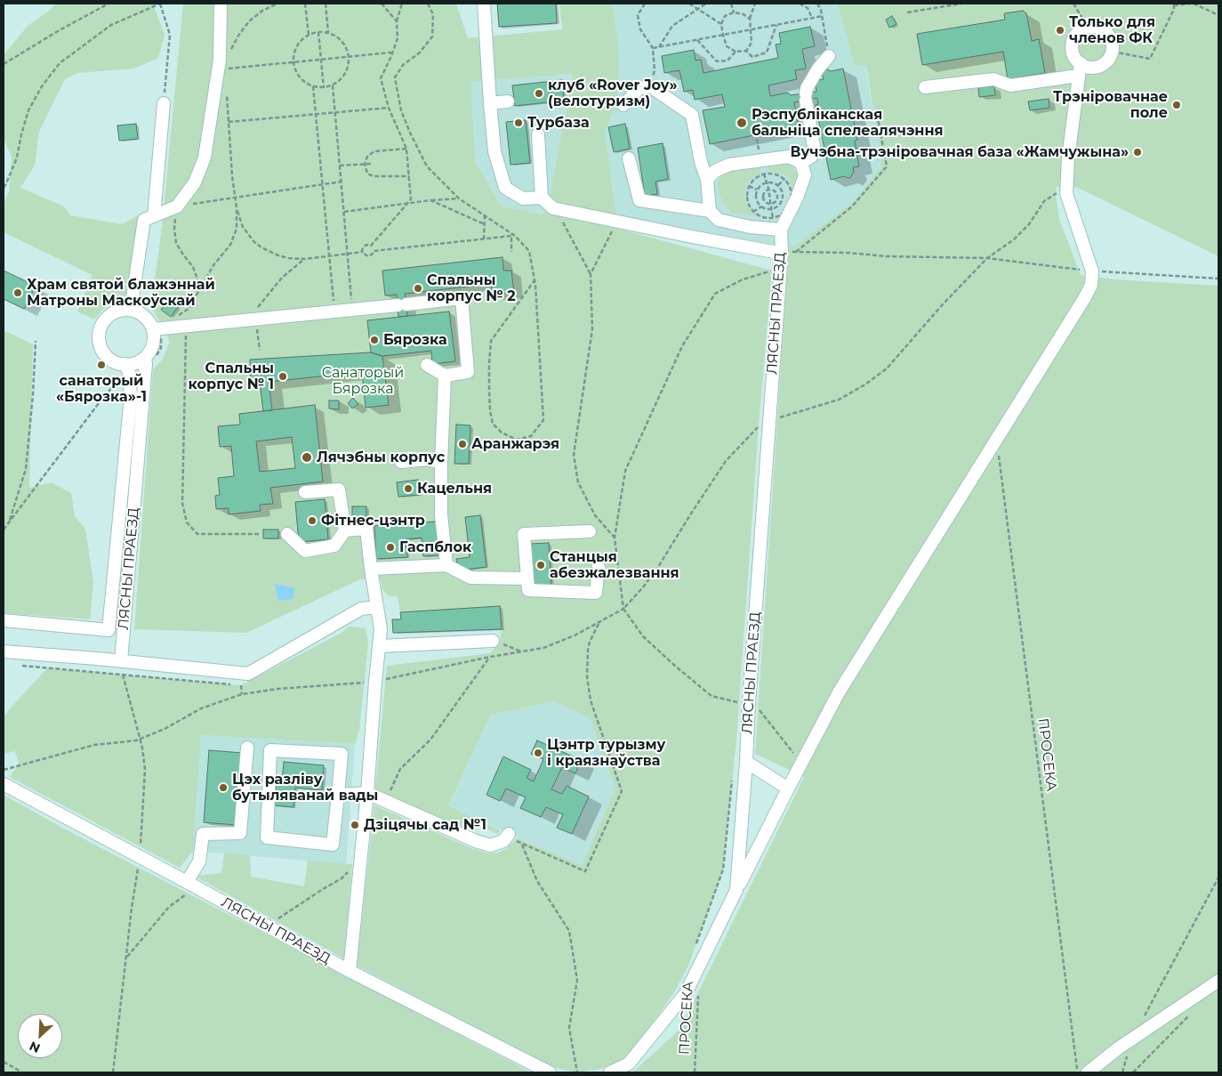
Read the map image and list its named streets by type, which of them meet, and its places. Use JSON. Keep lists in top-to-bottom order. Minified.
{"streets":{"street":["ЛЯСНЫ ПРАЕЗД"],"path":["ПРОСЕКА"]},"parks":["Санаторый Бярозка"],"places":["Только для членов ФК","клуб «Rover Joy» (велотуризм)","Трэніровачнае поле","Турбаза","Рэспубліканская бальніца спелеалячэння","Вучэбна-трэніровачная база «Жамчужына»","Спальны корпус № 2","Храм святой блажэннай Матроны Маскоўскай","Бярозка","санаторый «Бярозка»-1","Спальны корпус № 1","Аранжарэя","Лячэбны корпус","Кацельня","Фітнес-цэнтр","Гаспблок","Станцыя абезжалезвання","Цэнтр турызму і краязнаўства","Цэх разліву бутыляванай вады","Дзіцячы сад №1"],"north":"bottom left"}
